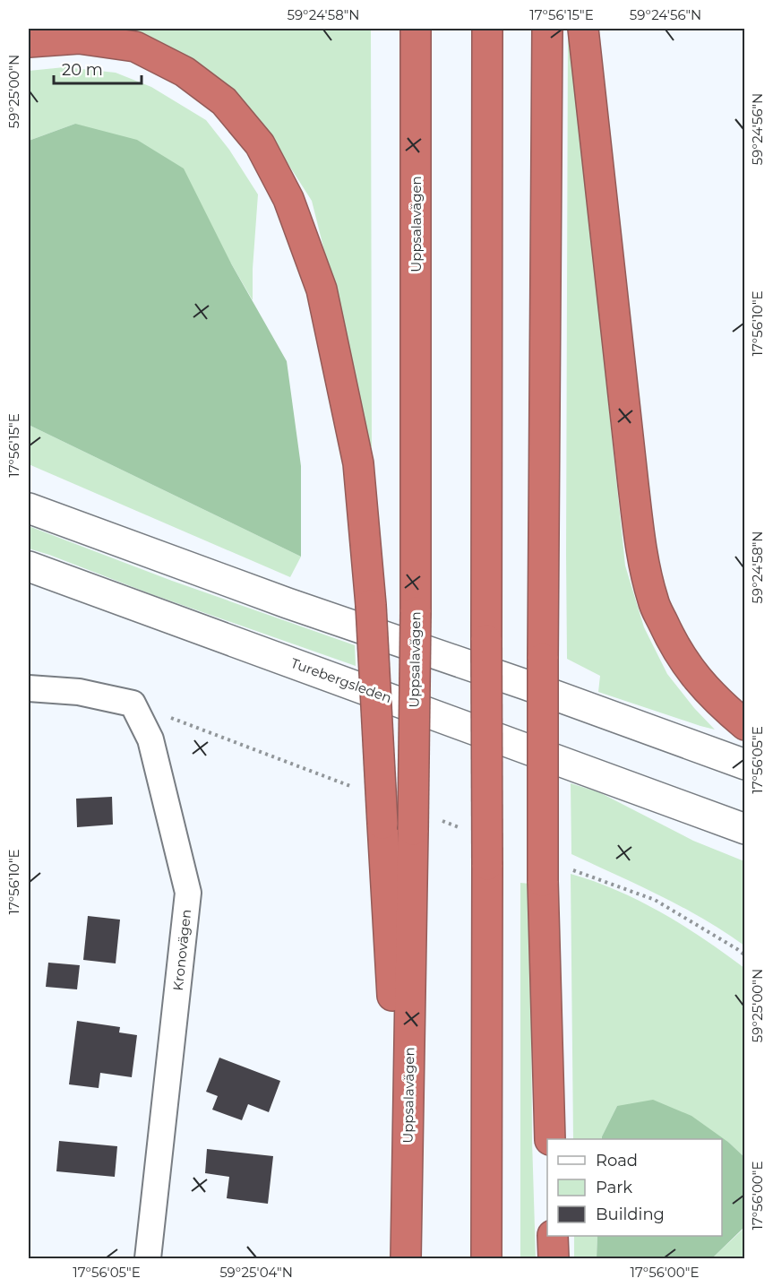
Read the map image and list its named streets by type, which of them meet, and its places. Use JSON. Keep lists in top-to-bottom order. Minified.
{"streets":{"highway":["Uppsalavägen"],"main road":["Turebergsleden"],"street":["Kronovägen"]},"legend":["Road","Park","Building"],"scale_bar":"20 m","coordinates":["59°24'58\"N","17°56'15\"E","59°24'56\"N","59°25'00\"N","17°56'10\"E","17°56'05\"E","17°56'00\"E","59°25'04\"N"]}
